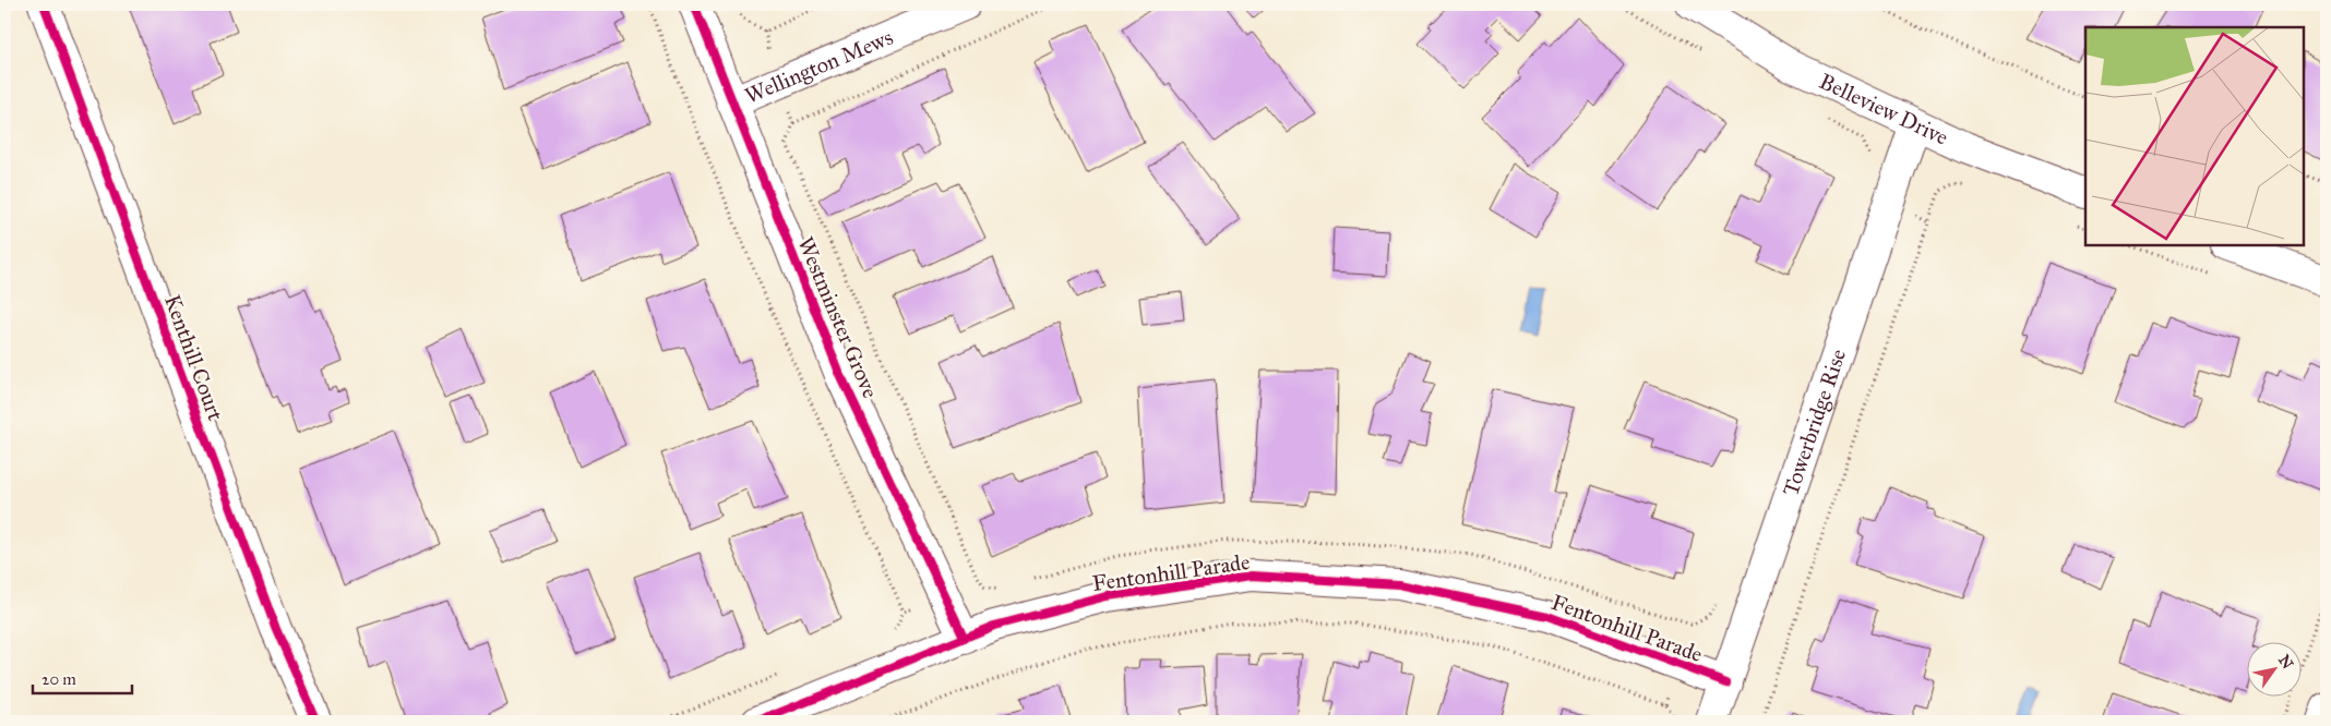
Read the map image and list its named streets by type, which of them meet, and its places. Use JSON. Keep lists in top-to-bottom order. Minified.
{"streets":{"street":["Wellington Mews","Belleview Drive","Westminster Grove","Kenthill Court","Towerbridge Rise","Fentonhill Parade"]},"crossings":[["Wellington Mews","Westminster Grove"],["Belleview Drive","Towerbridge Rise"],["Westminster Grove","Fentonhill Parade"],["Towerbridge Rise","Fentonhill Parade"]],"scale_bar":"20 m","north":"top right"}
